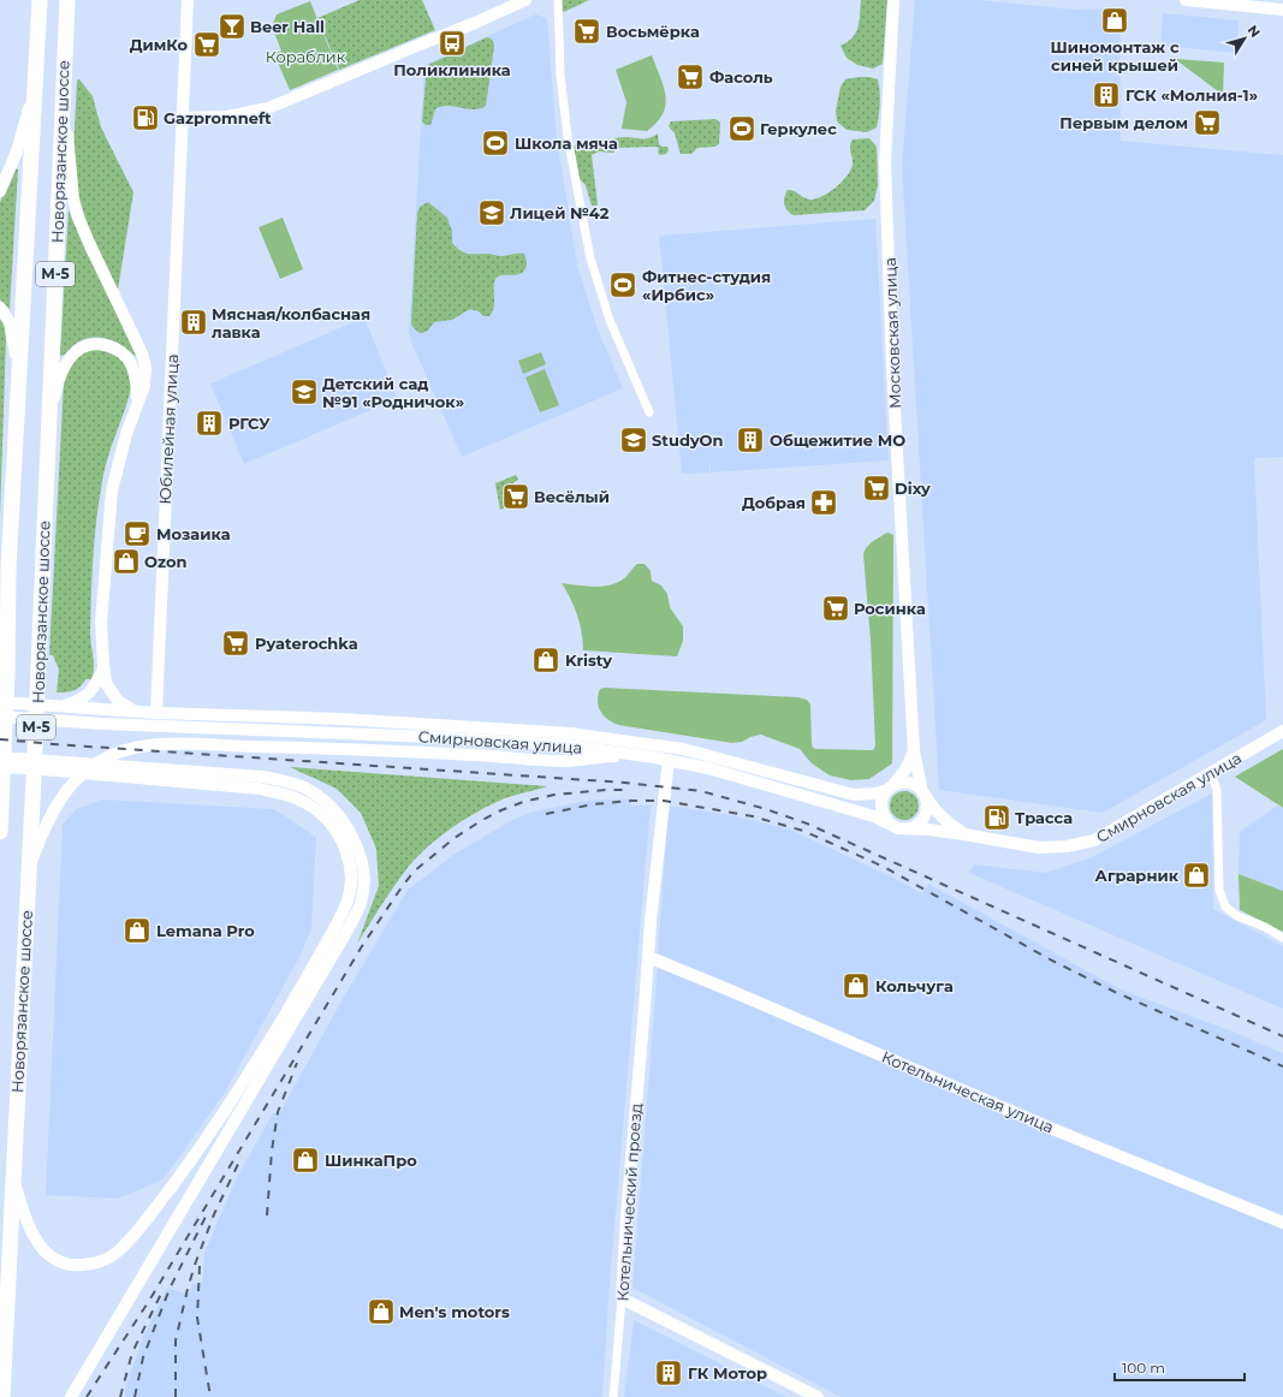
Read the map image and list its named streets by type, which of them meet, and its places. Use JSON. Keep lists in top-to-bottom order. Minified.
{"streets":{"highway":["Новорязанское шоссе","М-5"],"main road":["Московская улица","Юбилейная улица","Смирновская улица","Котельническая улица","Котельнический проезд"]},"crossings":[["Новорязанское шоссе","М-5"],["М-5","Смирновская улица"],["Московская улица","Смирновская улица"],["Юбилейная улица","Смирновская улица"],["Смирновская улица","Котельнический проезд"],["Котельническая улица","Котельнический проезд"]],"parks":["Кораблик"],"places":{"shop":["Шиномонтаж с синей крышей","Ozon","Kristy","Аграрник","Lemana Pro","Кольчуга","ШинкаПро","Men's motors"],"bar":["Beer Hall"],"supermarket":["Восьмёрка","ДимКо","Фасоль","Первым делом","Dixy","Весёлый","Росинка","Pyaterochka"],"bus stop":["Поликлиника"],"building":["ГСК «Молния-1»","Мясная/колбасная лавка","РГСУ","Общежитие МО","ГК Мотор"],"fuel station":["Gazpromneft","Трасса"],"sports":["Геркулес","Школа мяча","Фитнес-студия «Ирбис»"],"school or university":["Лицей №42","Детский сад №91 «Родничок»","StudyOn"],"pharmacy":["Добрая"],"cafe":["Мозаика"]},"scale_bar":"100 m","north":"top right"}
